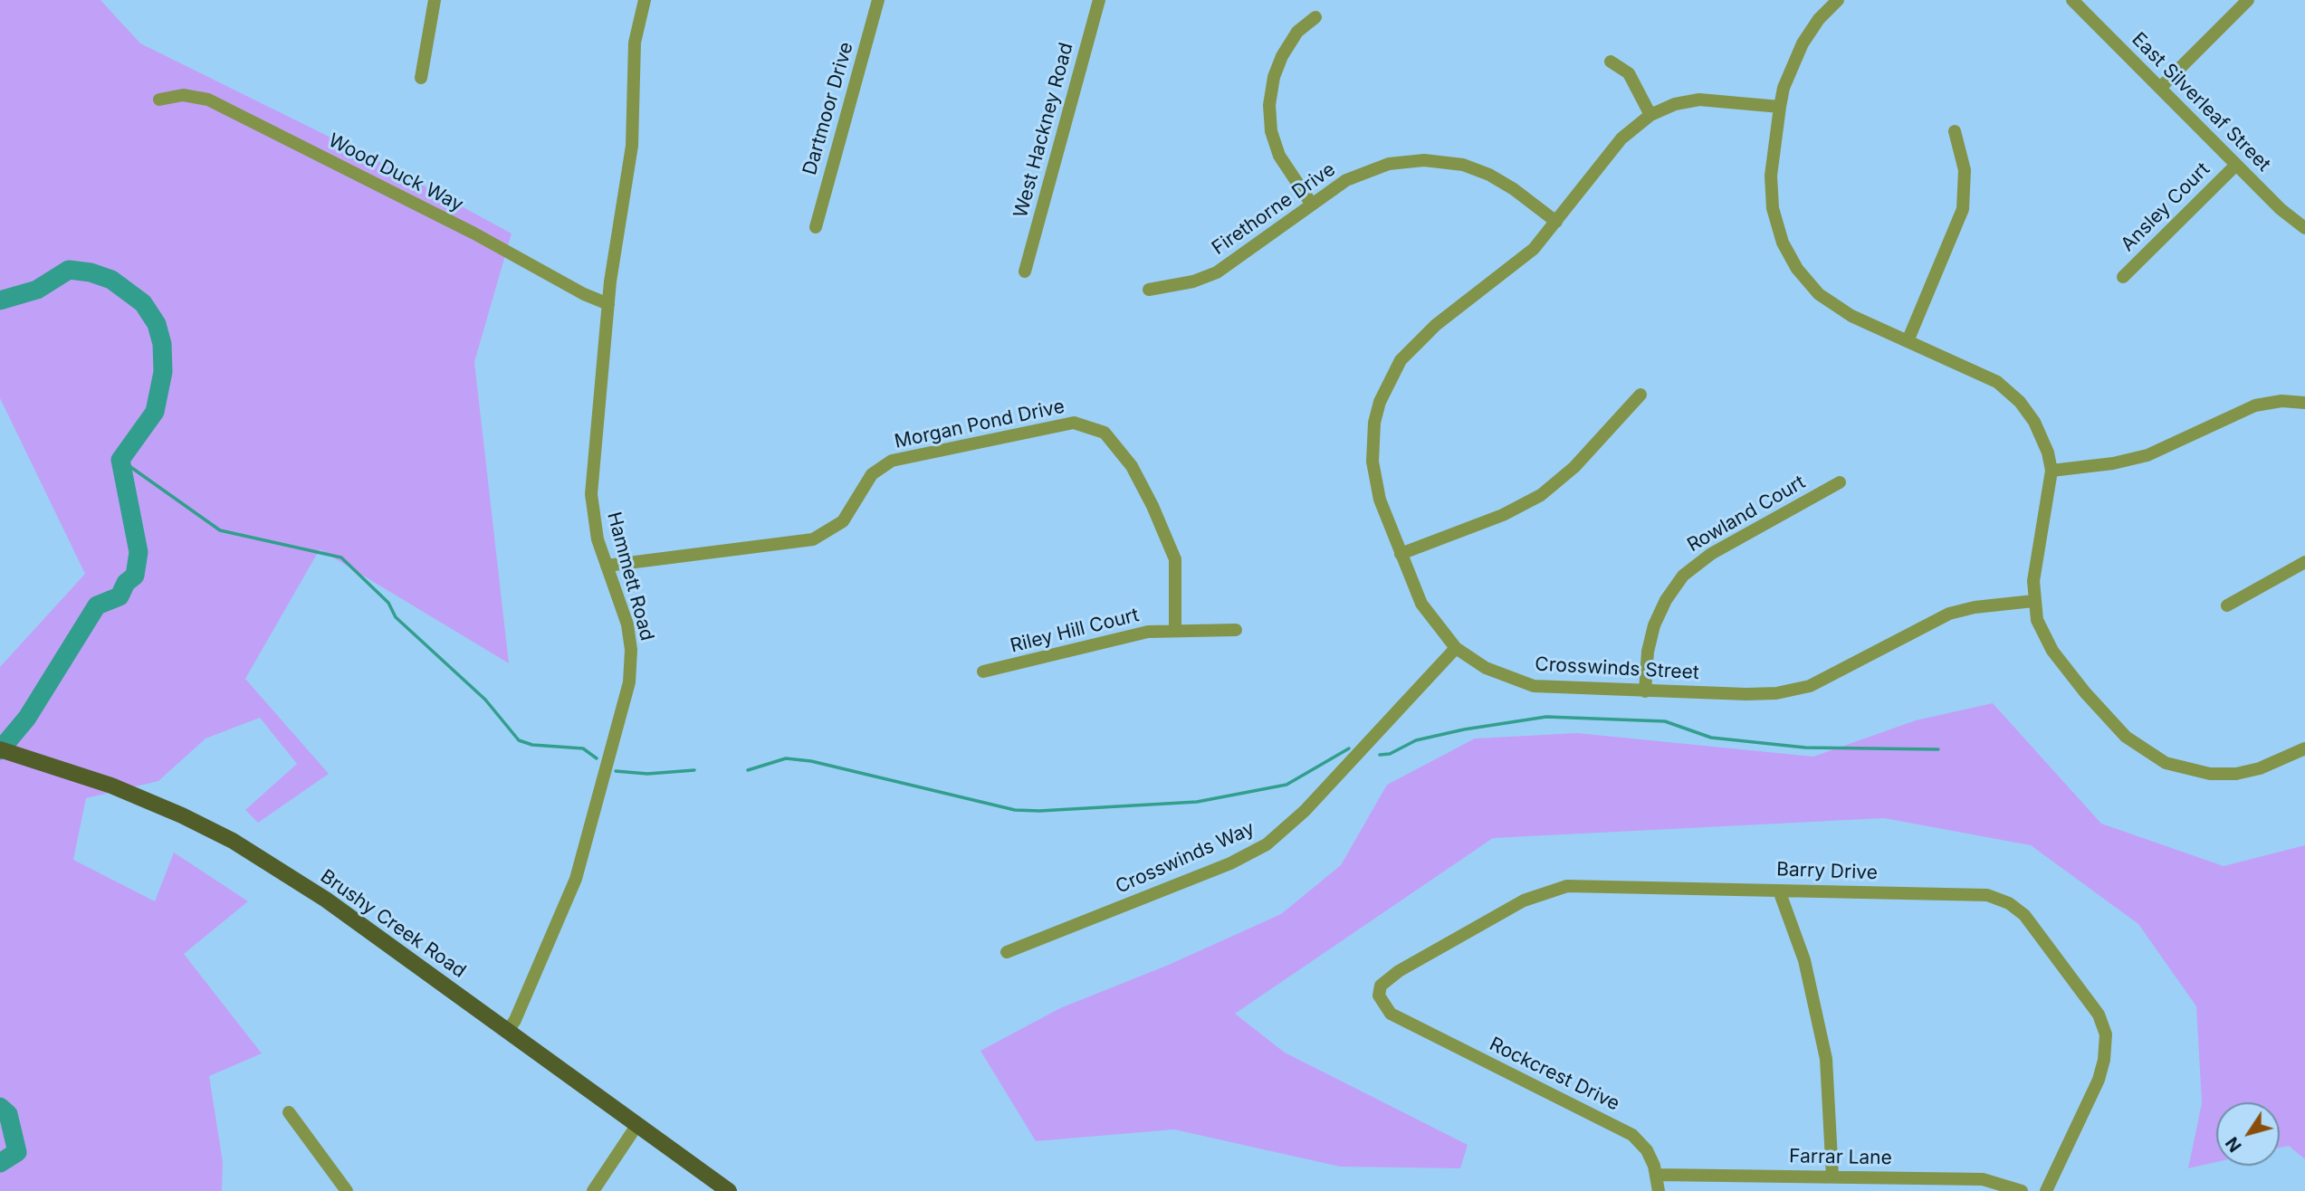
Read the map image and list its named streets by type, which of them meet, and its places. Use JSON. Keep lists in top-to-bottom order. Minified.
{"streets":{"main road":["Brushy Creek Road"],"street":["East Silverleaf Street","Dartmoor Drive","West Hackney Road","Wood Duck Way","Ansley Court","Firethorne Drive","Morgan Pond Drive","Rowland Court","Hammett Road","Riley Hill Court","Crosswinds Street","Crosswinds Way","Barry Drive","Rockcrest Drive","Farrar Lane"]},"crossings":[["East Silverleaf Street","Ansley Court"],["Wood Duck Way","Hammett Road"],["Firethorne Drive","Crosswinds Street"],["Morgan Pond Drive","Hammett Road"],["Morgan Pond Drive","Riley Hill Court"],["Rowland Court","Crosswinds Street"],["Hammett Road","Brushy Creek Road"],["Crosswinds Street","Crosswinds Way"],["Barry Drive","Rockcrest Drive"],["Rockcrest Drive","Farrar Lane"]],"north":"bottom left"}
